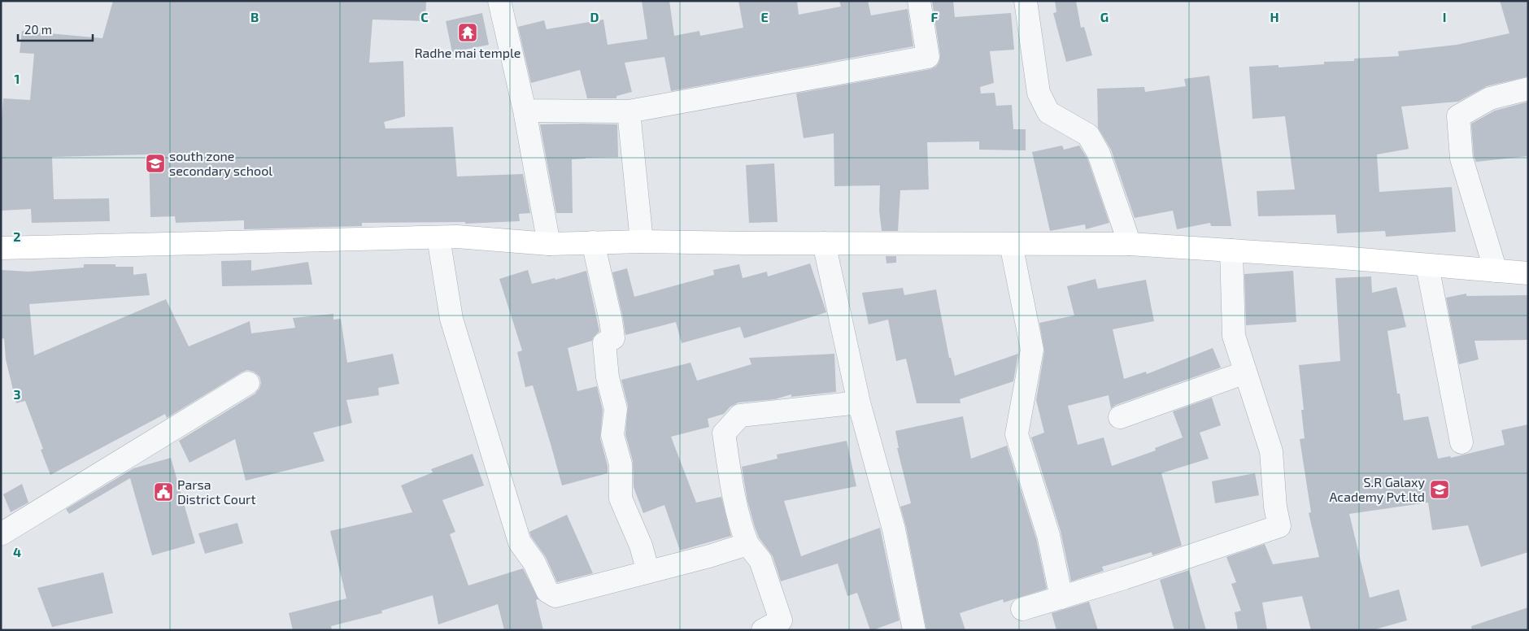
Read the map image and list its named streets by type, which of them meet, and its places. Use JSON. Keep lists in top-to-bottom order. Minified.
{"places":{"temple":["Radhe mai temple"],"school or university":["south zone secondary school","S.R Galaxy Academy Pvt.ltd"],"public building":["Parsa District Court"]},"scale_bar":"20 m","grid":{"columns":["B","C","D","E","F","G","H","I"],"rows":["1","2","3","4"]}}
